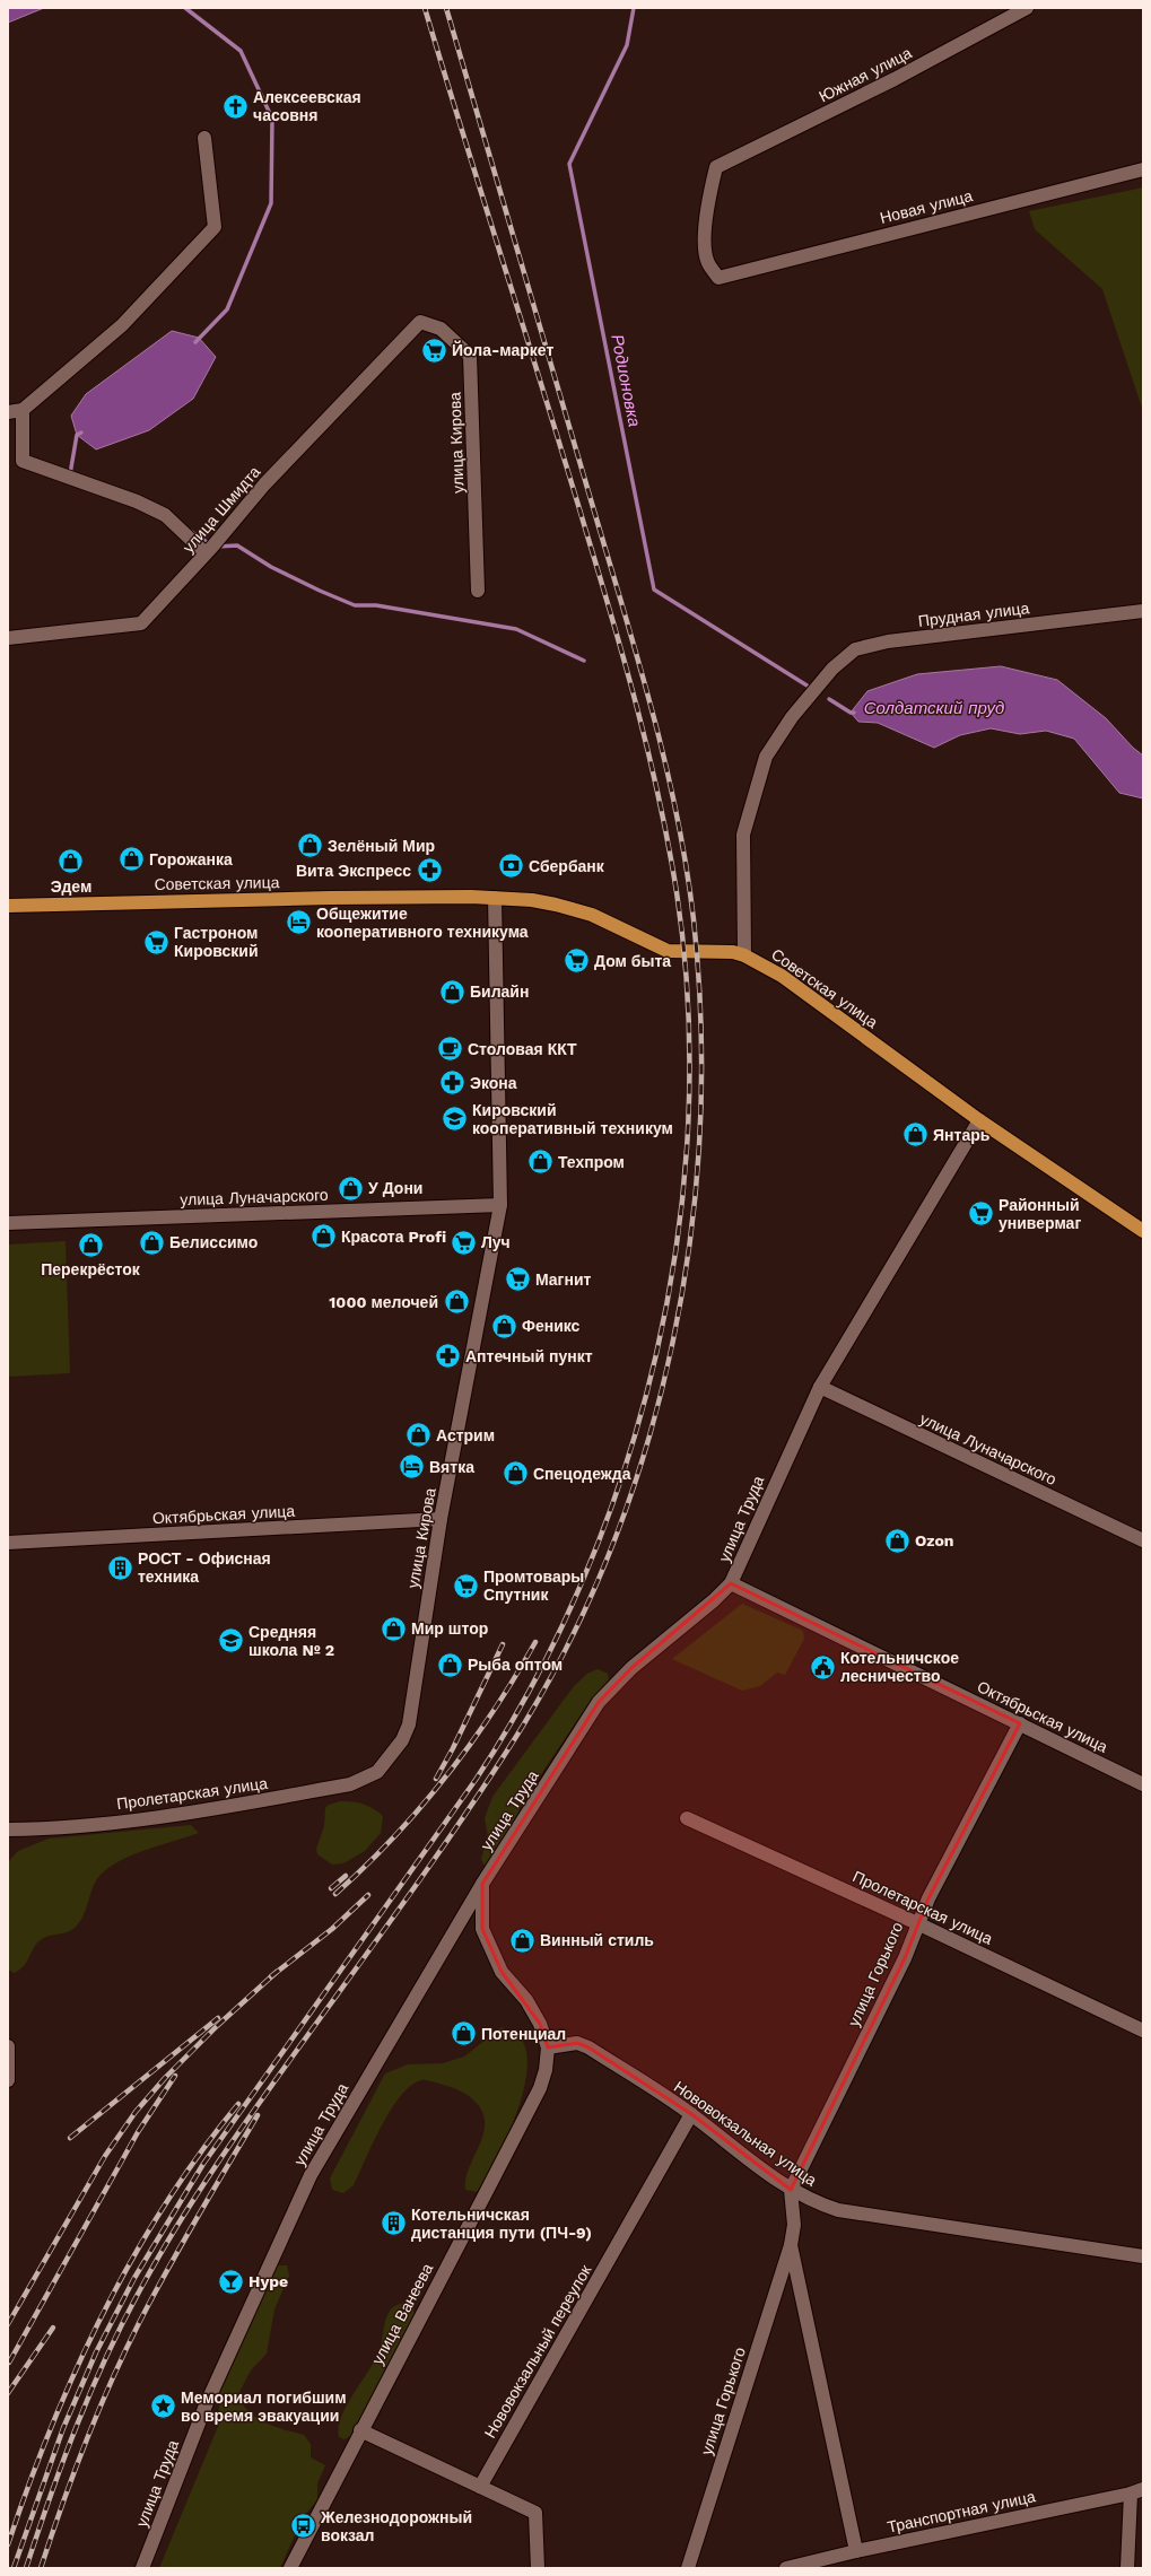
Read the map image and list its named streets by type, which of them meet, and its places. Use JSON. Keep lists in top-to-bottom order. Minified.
{"streets":{"main road":["Советская улица"],"street":["Южная улица","Новая улица","улица Кирова","улица Шмидта","Прудная улица","улица Луначарского","Октябрьская улица","улица Труда","Пролетарская улица","улица Горького","Нововокзальная улица","улица Ванеева","Нововокзальный переулок","Транспортная улица"]},"crossings":[["Южная улица","Новая улица"],["улица Кирова","улица Шмидта"],["улица Кирова","Советская улица"],["улица Кирова","улица Луначарского"],["улица Кирова","Октябрьская улица"],["улица Кирова","Пролетарская улица"],["Прудная улица","Советская улица"],["Советская улица","улица Труда"],["улица Луначарского","улица Труда"],["Октябрьская улица","улица Труда"],["Октябрьская улица","улица Горького"],["Пролетарская улица","улица Горького"],["улица Горького","Нововокзальная улица"],["улица Горького","Транспортная улица"],["Нововокзальная улица","улица Ванеева"],["Нововокзальная улица","Нововокзальный переулок"]],"water":["Родионовка","Солдатский пруд"],"places":{"church":["Алексеевская часовня"],"supermarket":["Йола-маркет","Гастроном Кировский","Дом быта","Районный универмаг","Луч","Магнит","Промтовары Спутник"],"shop":["Зелёный Мир","Горожанка","Эдем","Билайн","Янтарь","Техпром","У Дони","Красота Profi","Белиссимо","Перекрёсток","1000 мелочей","Феникс","Астрим","Спецодежда","Ozon","Мир штор","Рыба оптом","Винный стиль","Потенциал"],"bank":["Сбербанк"],"pharmacy":["Вита Экспресс","Экона","Аптечный пункт"],"hotel":["Общежитие кооперативного техникума","Вятка"],"cafe":["Столовая ККТ"],"school or university":["Кировский кооперативный техникум","Средняя школа № 2"],"building":["РОСТ - Офисная техника","Котельничская дистанция пути (ПЧ-9)"],"public building":["Котельничское лесничество"],"bar":["Hype"],"place":["Мемориал погибшим во время эвакуации"],"bus stop":["Железнодорожный вокзал"]}}
